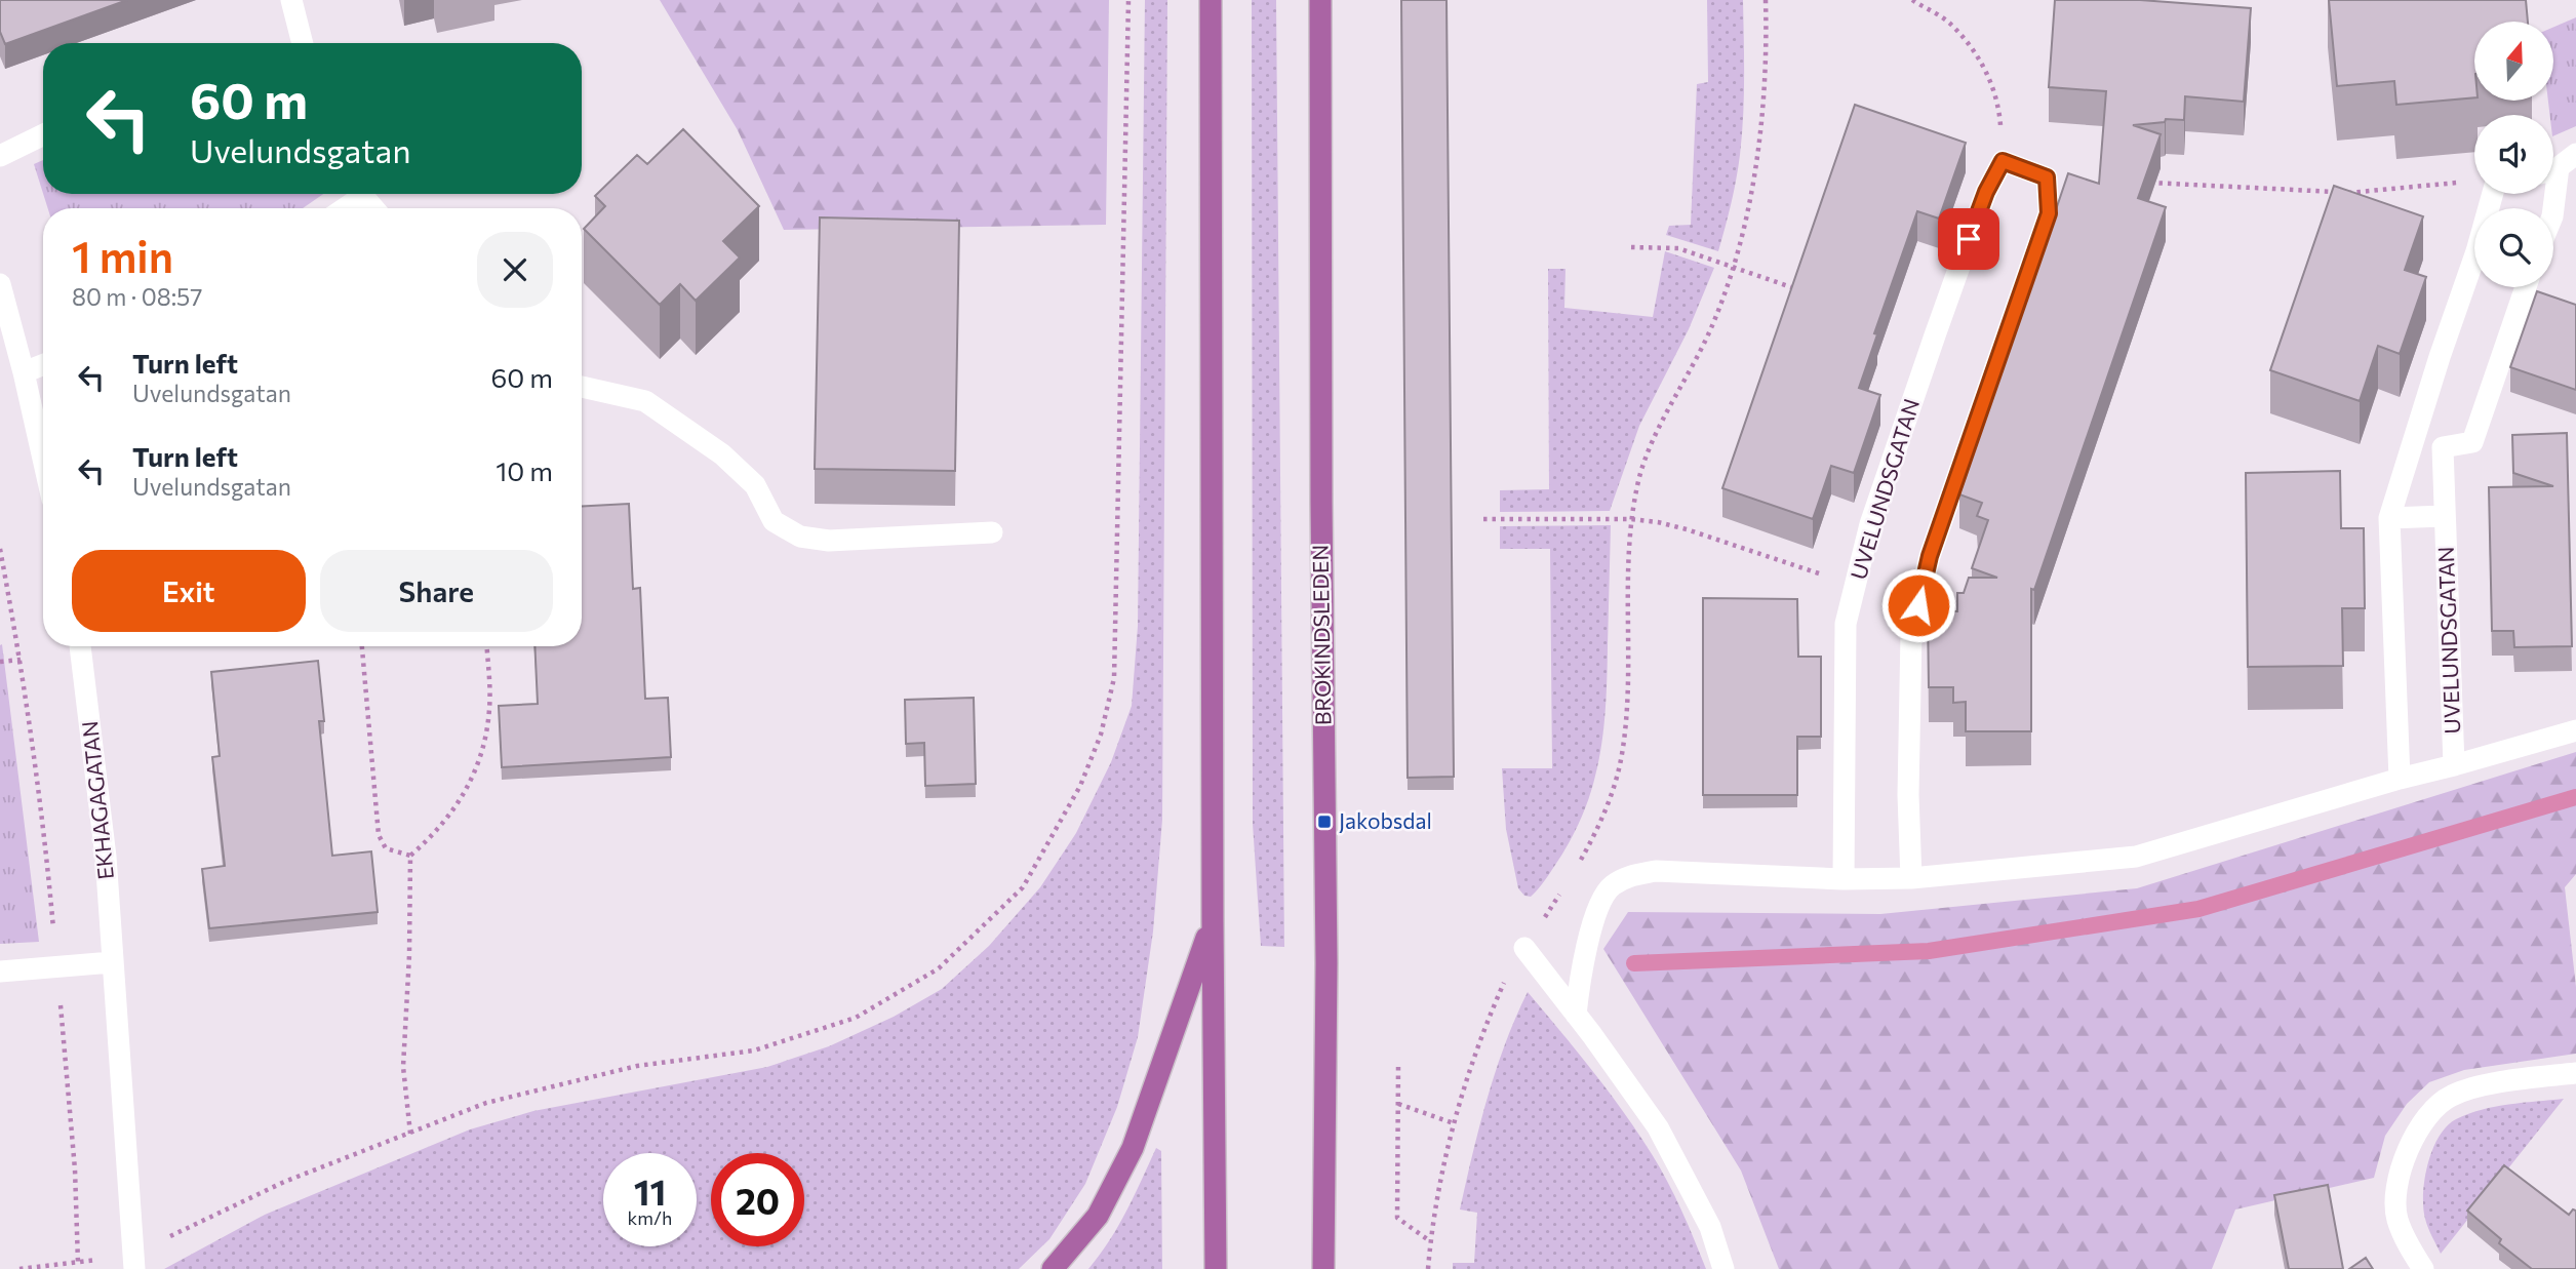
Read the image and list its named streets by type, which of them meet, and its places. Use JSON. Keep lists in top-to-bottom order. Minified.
{"streets":{"main road":["BROKINDSLEDEN"],"street":["UVELUNDSGATAN","EKHAGAGATAN"]},"places":{"transit":["Jakobsdal"]},"north":"top","page":{"turn":["60 m","Uvelundsgatan"],"heading":["1 min","80 m · 08:57"],"list":[{"name":"Turn left","note":"Uvelundsgatan","value":"60 m"},{"name":"Turn left","note":"Uvelundsgatan","value":"10 m"}],"buttons":["Exit","Share"],"speed":"11 km/h","limit":"20"}}
